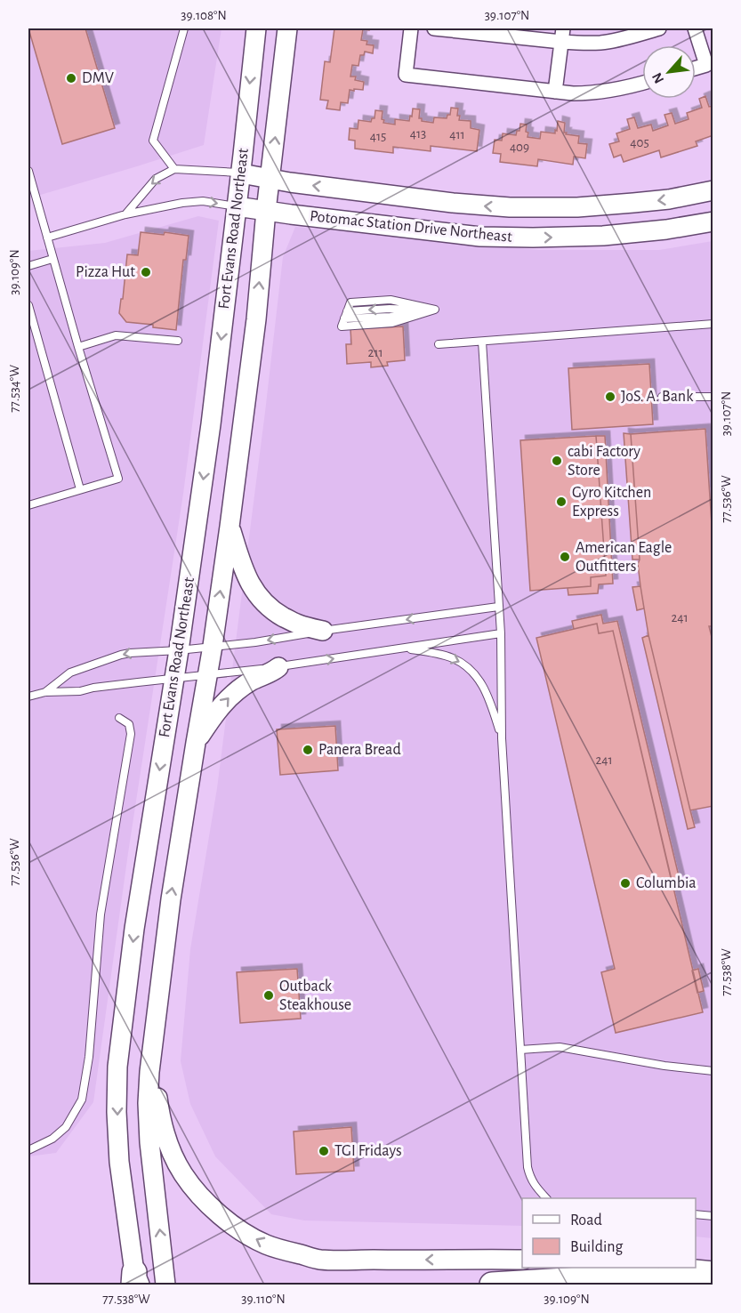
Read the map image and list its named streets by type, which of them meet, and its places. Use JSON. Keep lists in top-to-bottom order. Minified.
{"streets":{"main road":["Potomac Station Drive Northeast","Fort Evans Road Northeast"]},"crossings":[["Potomac Station Drive Northeast","Fort Evans Road Northeast"]],"places":["DMV","Pizza Hut","JoS. A. Bank","cabi Factory Store","Gyro Kitchen Express","American Eagle Outfitters","Panera Bread","Columbia","Outback Steakhouse","TGI Fridays"],"house_numbers":["413","411","415","405","409","211","241","241"],"legend":["Road","Building"],"north":"bottom left","coordinates":["39.108°N","39.107°N","39.109°N","77.534°W","77.536°W","77.538°W","39.110°N"]}
